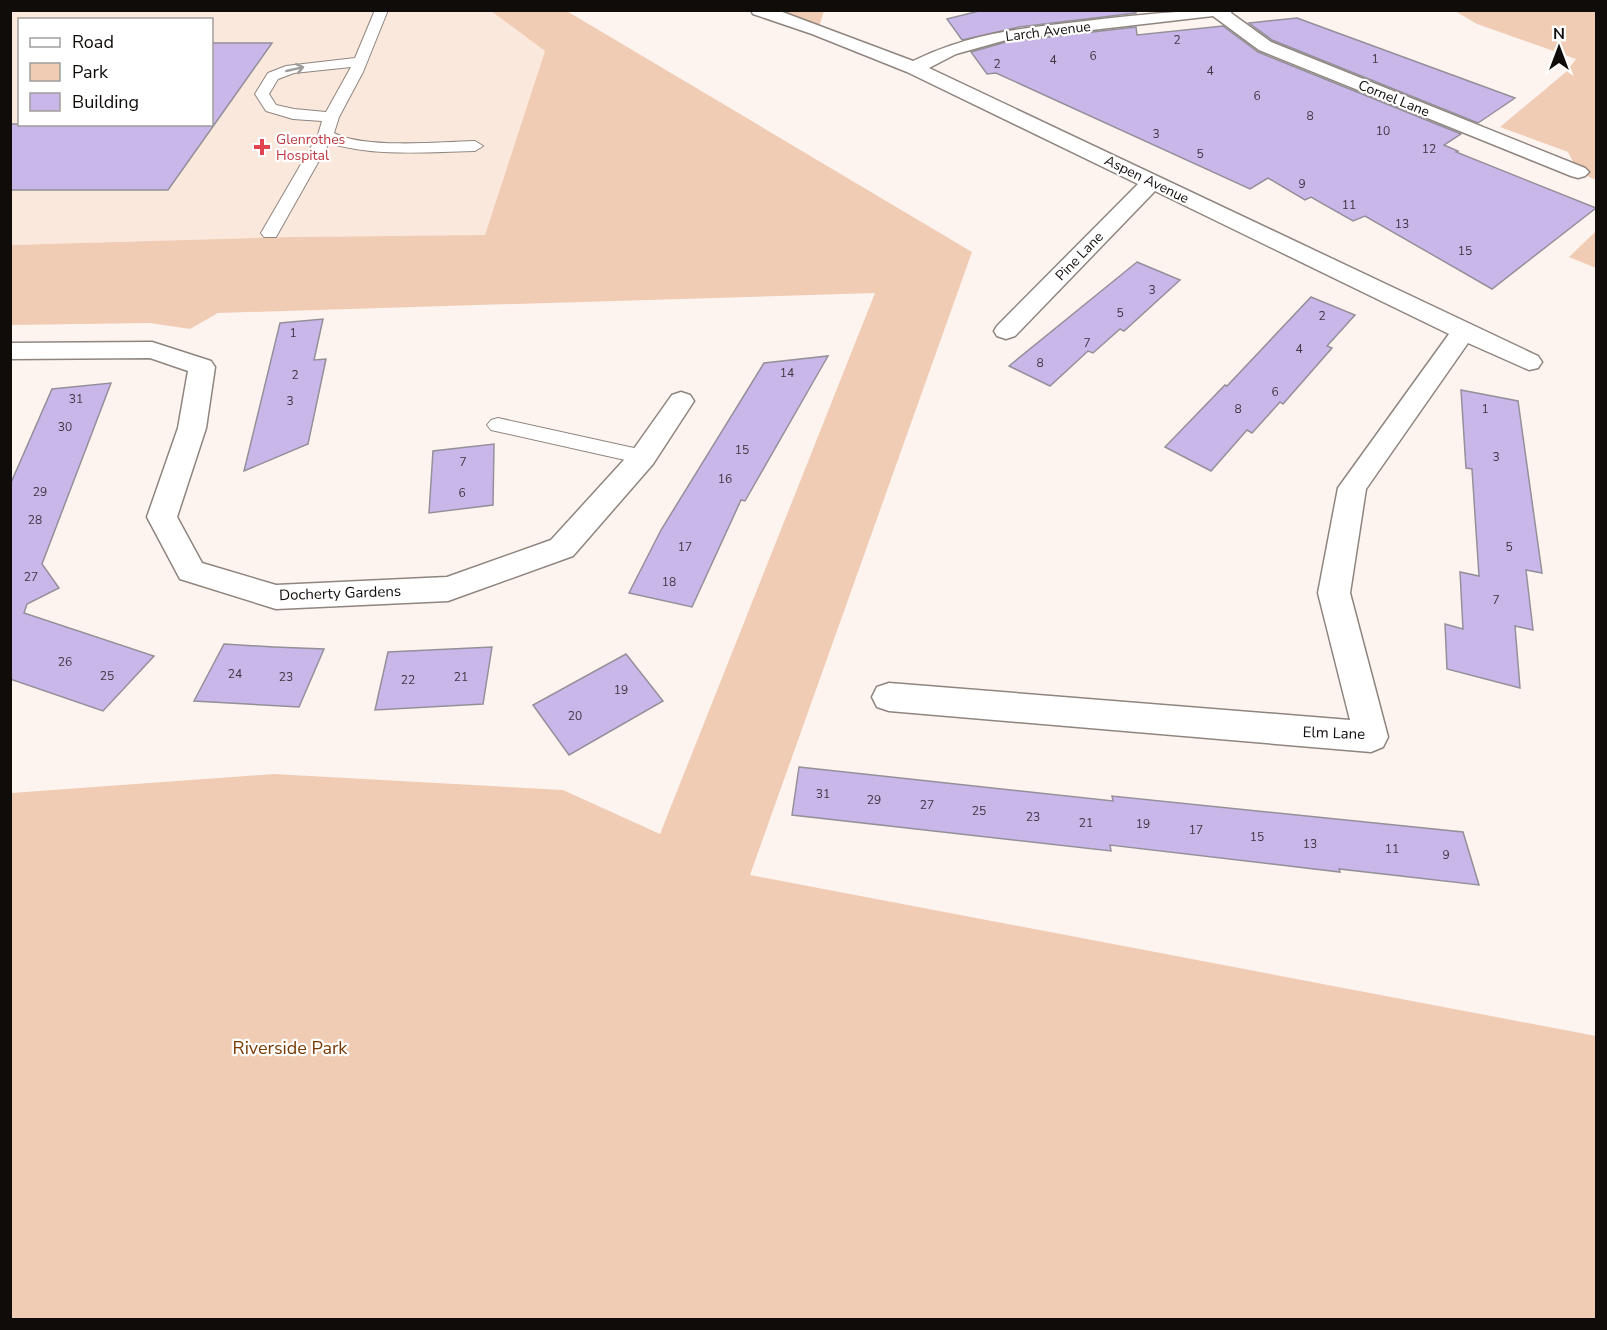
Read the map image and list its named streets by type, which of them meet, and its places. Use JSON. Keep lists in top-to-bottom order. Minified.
{"streets":{"street":["Larch Avenue","Cornel Lane","Aspen Avenue","Pine Lane","Docherty Gardens","Elm Lane"]},"crossings":[["Larch Avenue","Cornel Lane"],["Larch Avenue","Aspen Avenue"],["Aspen Avenue","Pine Lane"],["Aspen Avenue","Elm Lane"]],"parks":["Riverside Park"],"places":{"health":["Glenrothes Hospital"]},"house_numbers":["2","6","1","4","2","4","6","8","10","3","12","5","9","11","13","15","3","5","2","1","7","4","8","14","2","6","31","3","8","1","30","15","3","7","16","29","6","28","17","5","27","18","7","26","24","25","23","21","22","19","20","31","29","27","25","23","21","19","17","15","13","11","9"],"legend":["Road","Park","Building"],"north":"top"}
